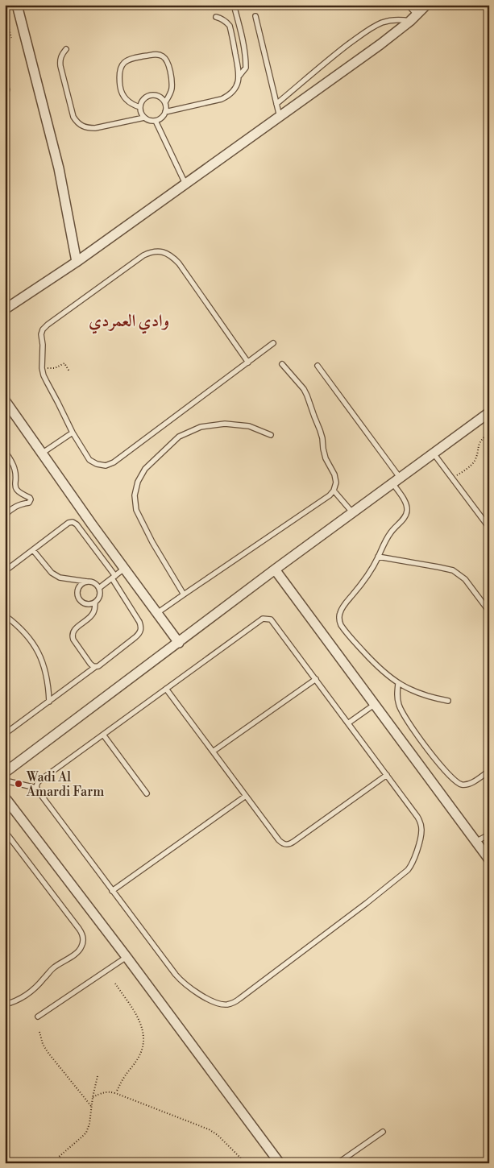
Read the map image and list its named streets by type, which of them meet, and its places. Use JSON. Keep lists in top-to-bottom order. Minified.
{"districts":["وادي العمردي"],"places":["Wadi Al Amardi Farm"]}
